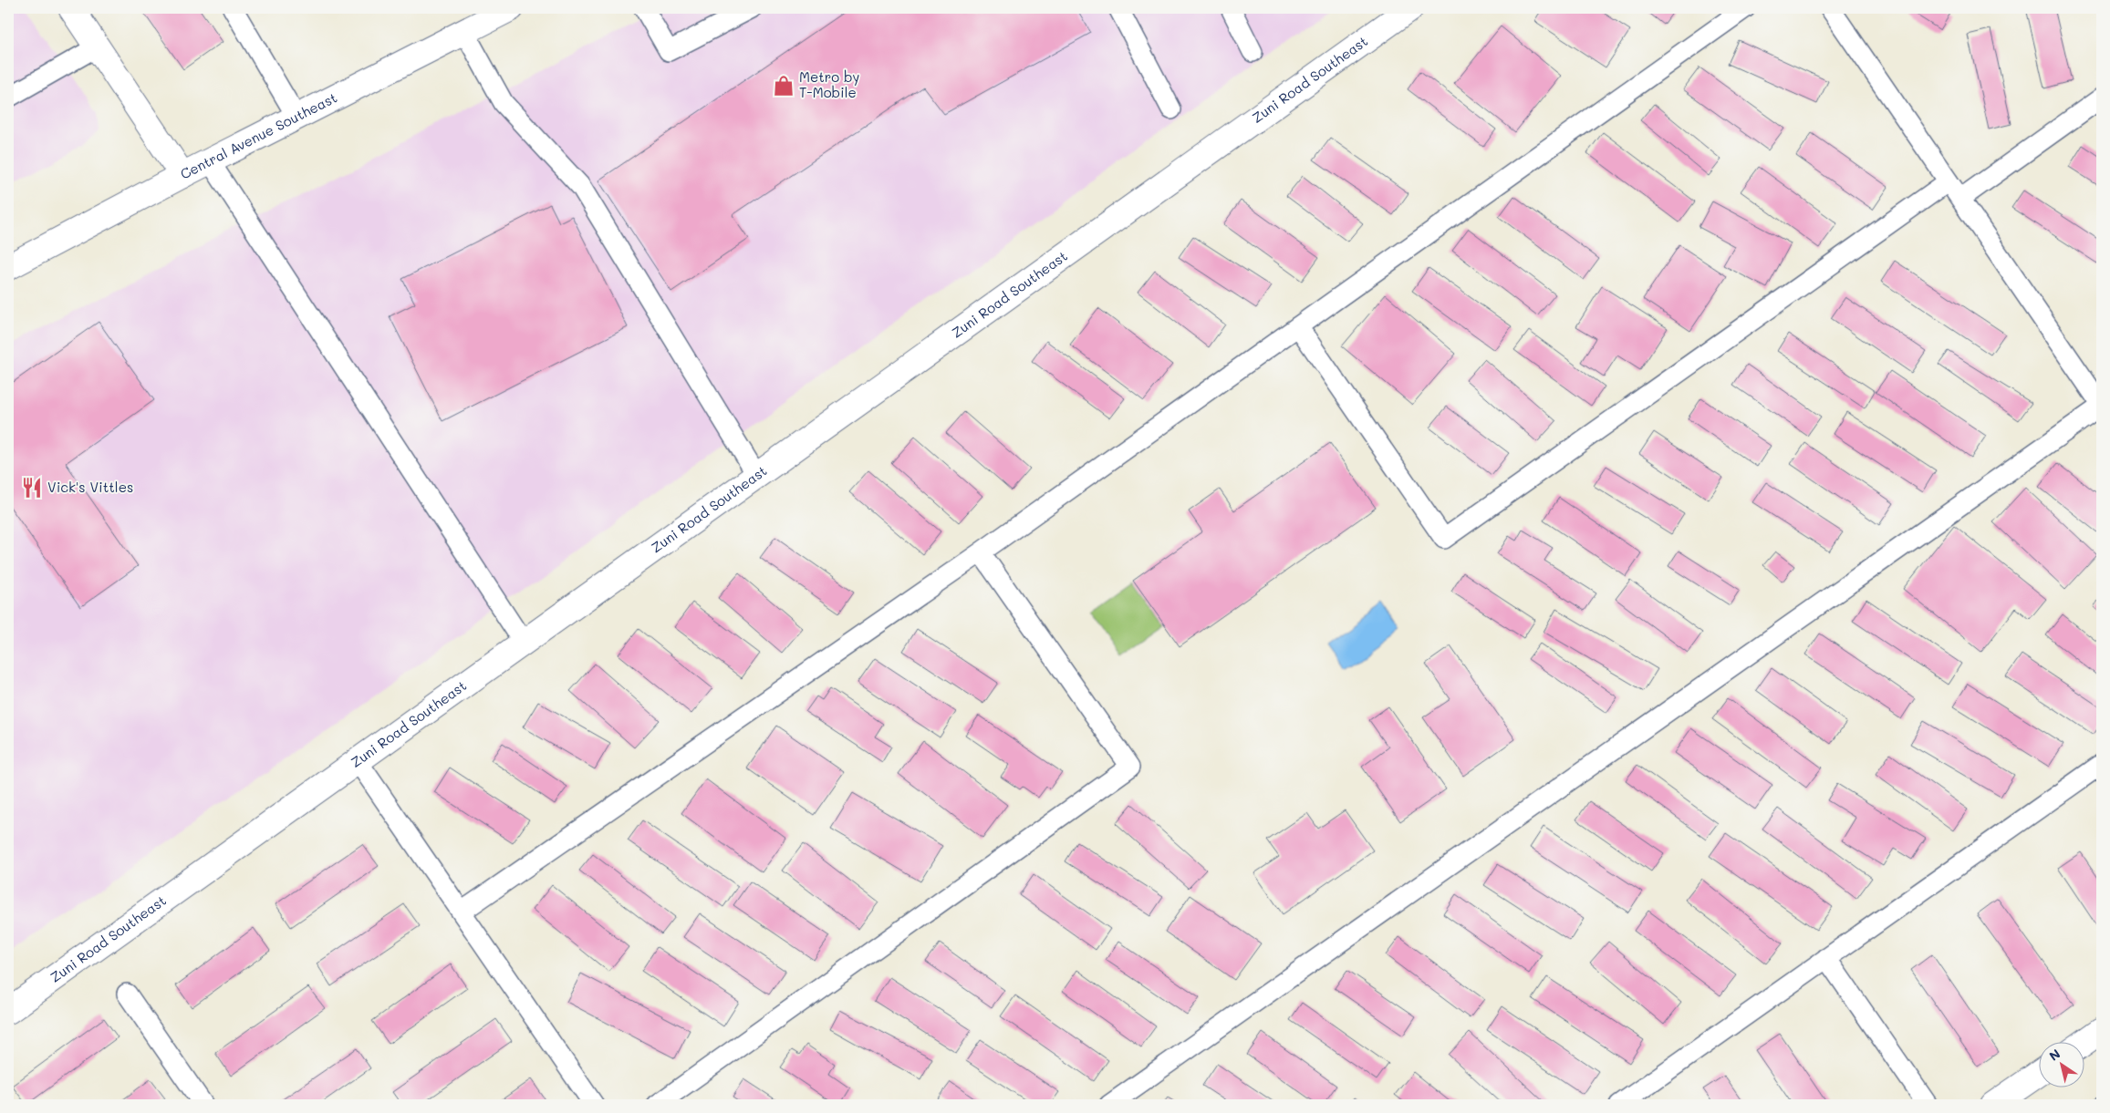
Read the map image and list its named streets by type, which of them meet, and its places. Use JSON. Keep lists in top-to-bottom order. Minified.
{"streets":{"street":["Zuni Road Southeast","Central Avenue Southeast"]},"places":{"shop":["Metro by T-Mobile"],"restaurant":["Vick's Vittles"]},"north":"top left"}
